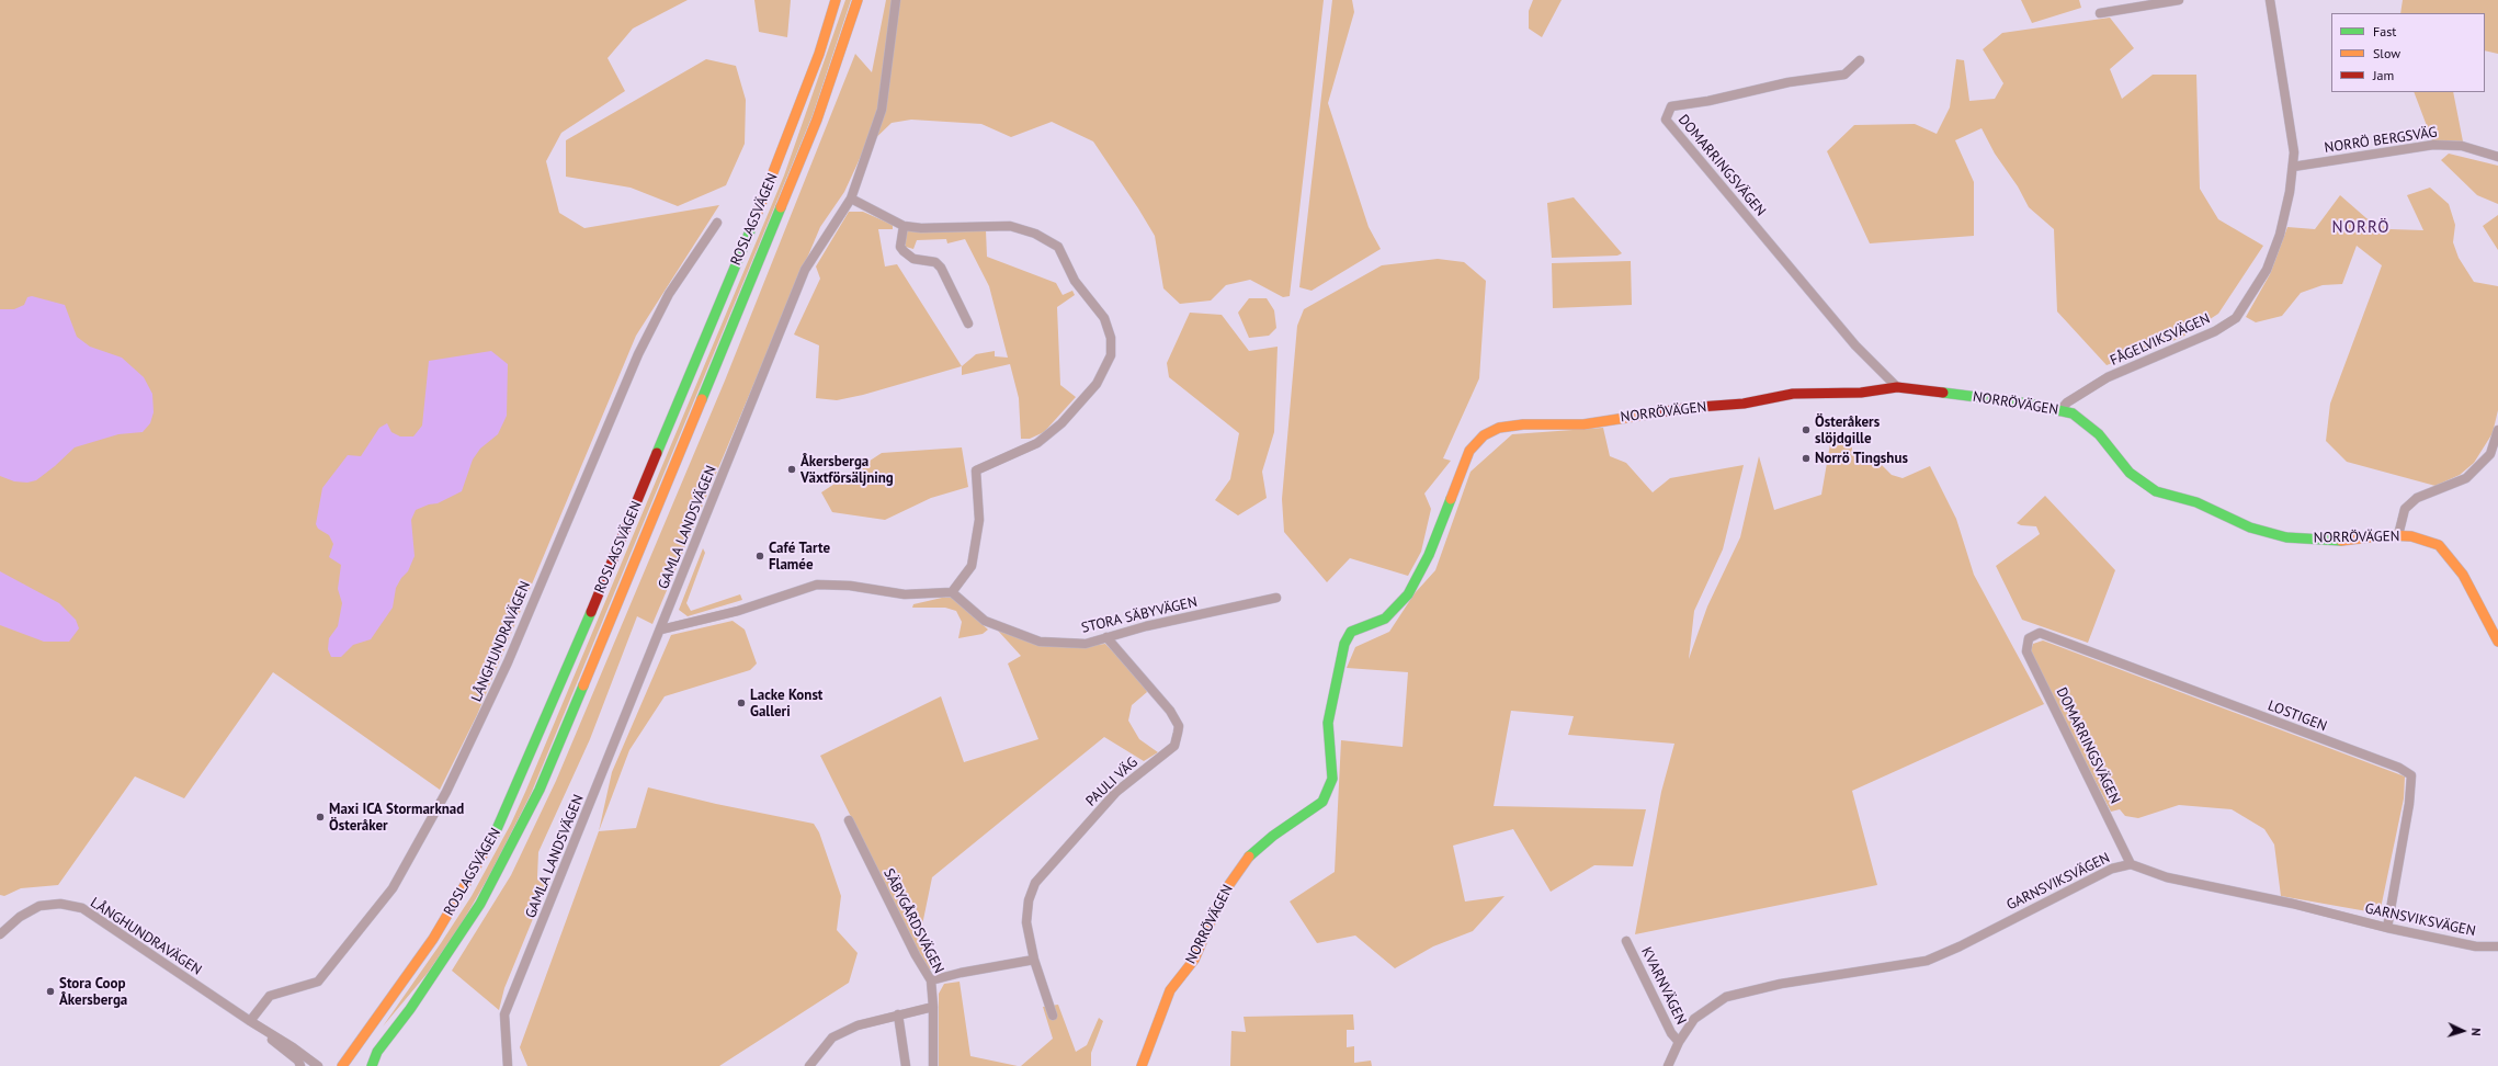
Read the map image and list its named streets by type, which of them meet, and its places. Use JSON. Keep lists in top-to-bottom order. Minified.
{"streets":{"main road":["ROSLAGSVÄGEN","NORRÖVÄGEN"],"street":["NORRÖ BERGSVÄG","DOMARRINGSVÄGEN","FÅGELVIKSVÄGEN","GAMLA LANDSVÄGEN","STORA SÄBYVÄGEN","LÅNGHUNDRAVÄGEN","LOSTIGEN","PAULI VÄG","GARNSVIKSVÄGEN","SÄBYGÅRDSVÄGEN","KVARNVÄGEN"]},"crossings":[["NORRÖ BERGSVÄG","FÅGELVIKSVÄGEN"],["DOMARRINGSVÄGEN","NORRÖVÄGEN"],["DOMARRINGSVÄGEN","LOSTIGEN"],["DOMARRINGSVÄGEN","GARNSVIKSVÄGEN"],["FÅGELVIKSVÄGEN","NORRÖVÄGEN"],["STORA SÄBYVÄGEN","PAULI VÄG"],["LOSTIGEN","GARNSVIKSVÄGEN"],["GARNSVIKSVÄGEN","KVARNVÄGEN"]],"districts":["NORRÖ"],"places":["Österåkers slöjdgille","Norrö Tingshus","Åkersberga Växtförsäljning","Café Tarte Flamée","Lacke Konst Galleri","Maxi ICA Stormarknad Österåker","Stora Coop Åkersberga"],"legend":["Fast","Slow","Jam"],"north":"right"}
